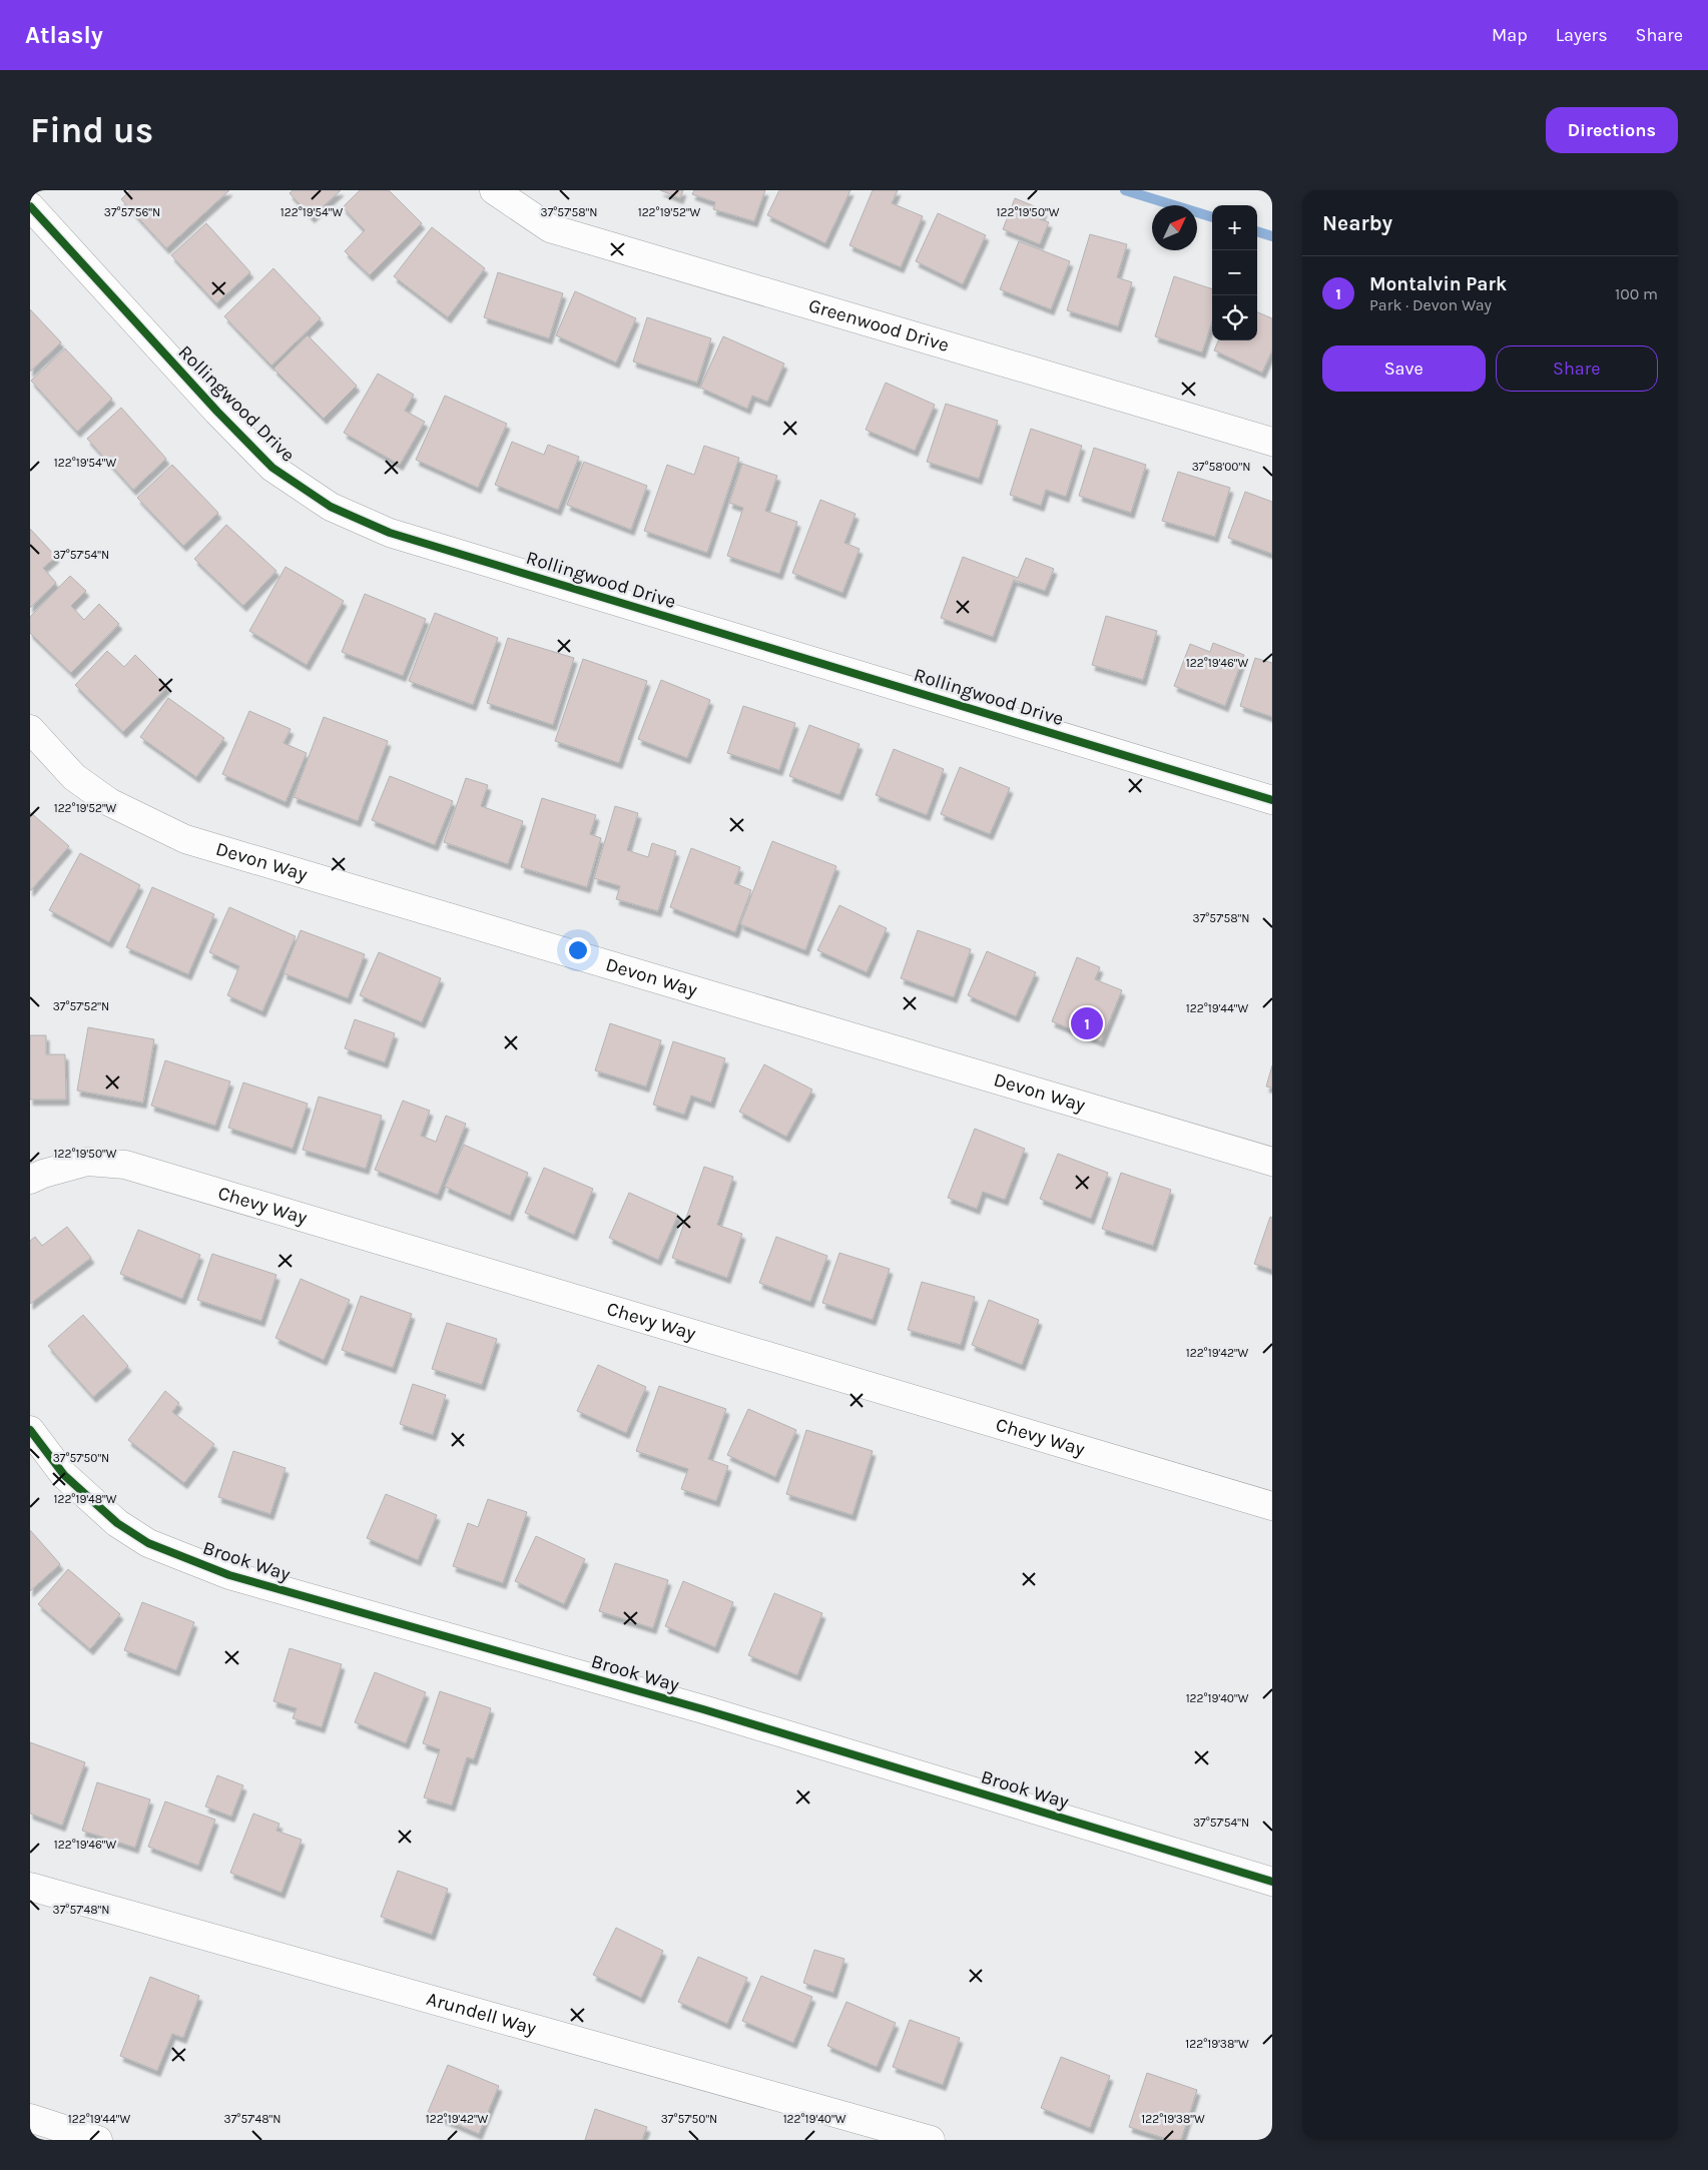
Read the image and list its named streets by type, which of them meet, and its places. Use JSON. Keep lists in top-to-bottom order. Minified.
{"streets":{"street":["Greenwood Drive","Rollingwood Drive","Devon Way","Chevy Way","Brook Way","Arundell Way"]},"north":"top right","page":{"header":"Atlasly","nav":["Map","Layers","Share"],"buttons":["Directions",["Save","Share"]],"title":"Find us","heading":"Nearby","map_buttons":["+","−"],"list":[{"mark":"1","name":"Montalvin Park","note":"Park · Devon Way","value":"100 m"}],"pins":"1"},"coordinates":["122°19'54\"W","122°19'52\"W","122°19'50\"W","37°57'56\"N","37°57'58\"N","37°58'00\"N","37°57'54\"N","122°19'46\"W","37°57'52\"N","122°19'44\"W","122°19'42\"W","37°57'50\"N","122°19'48\"W","122°19'40\"W","37°57'48\"N","122°19'38\"W"]}
